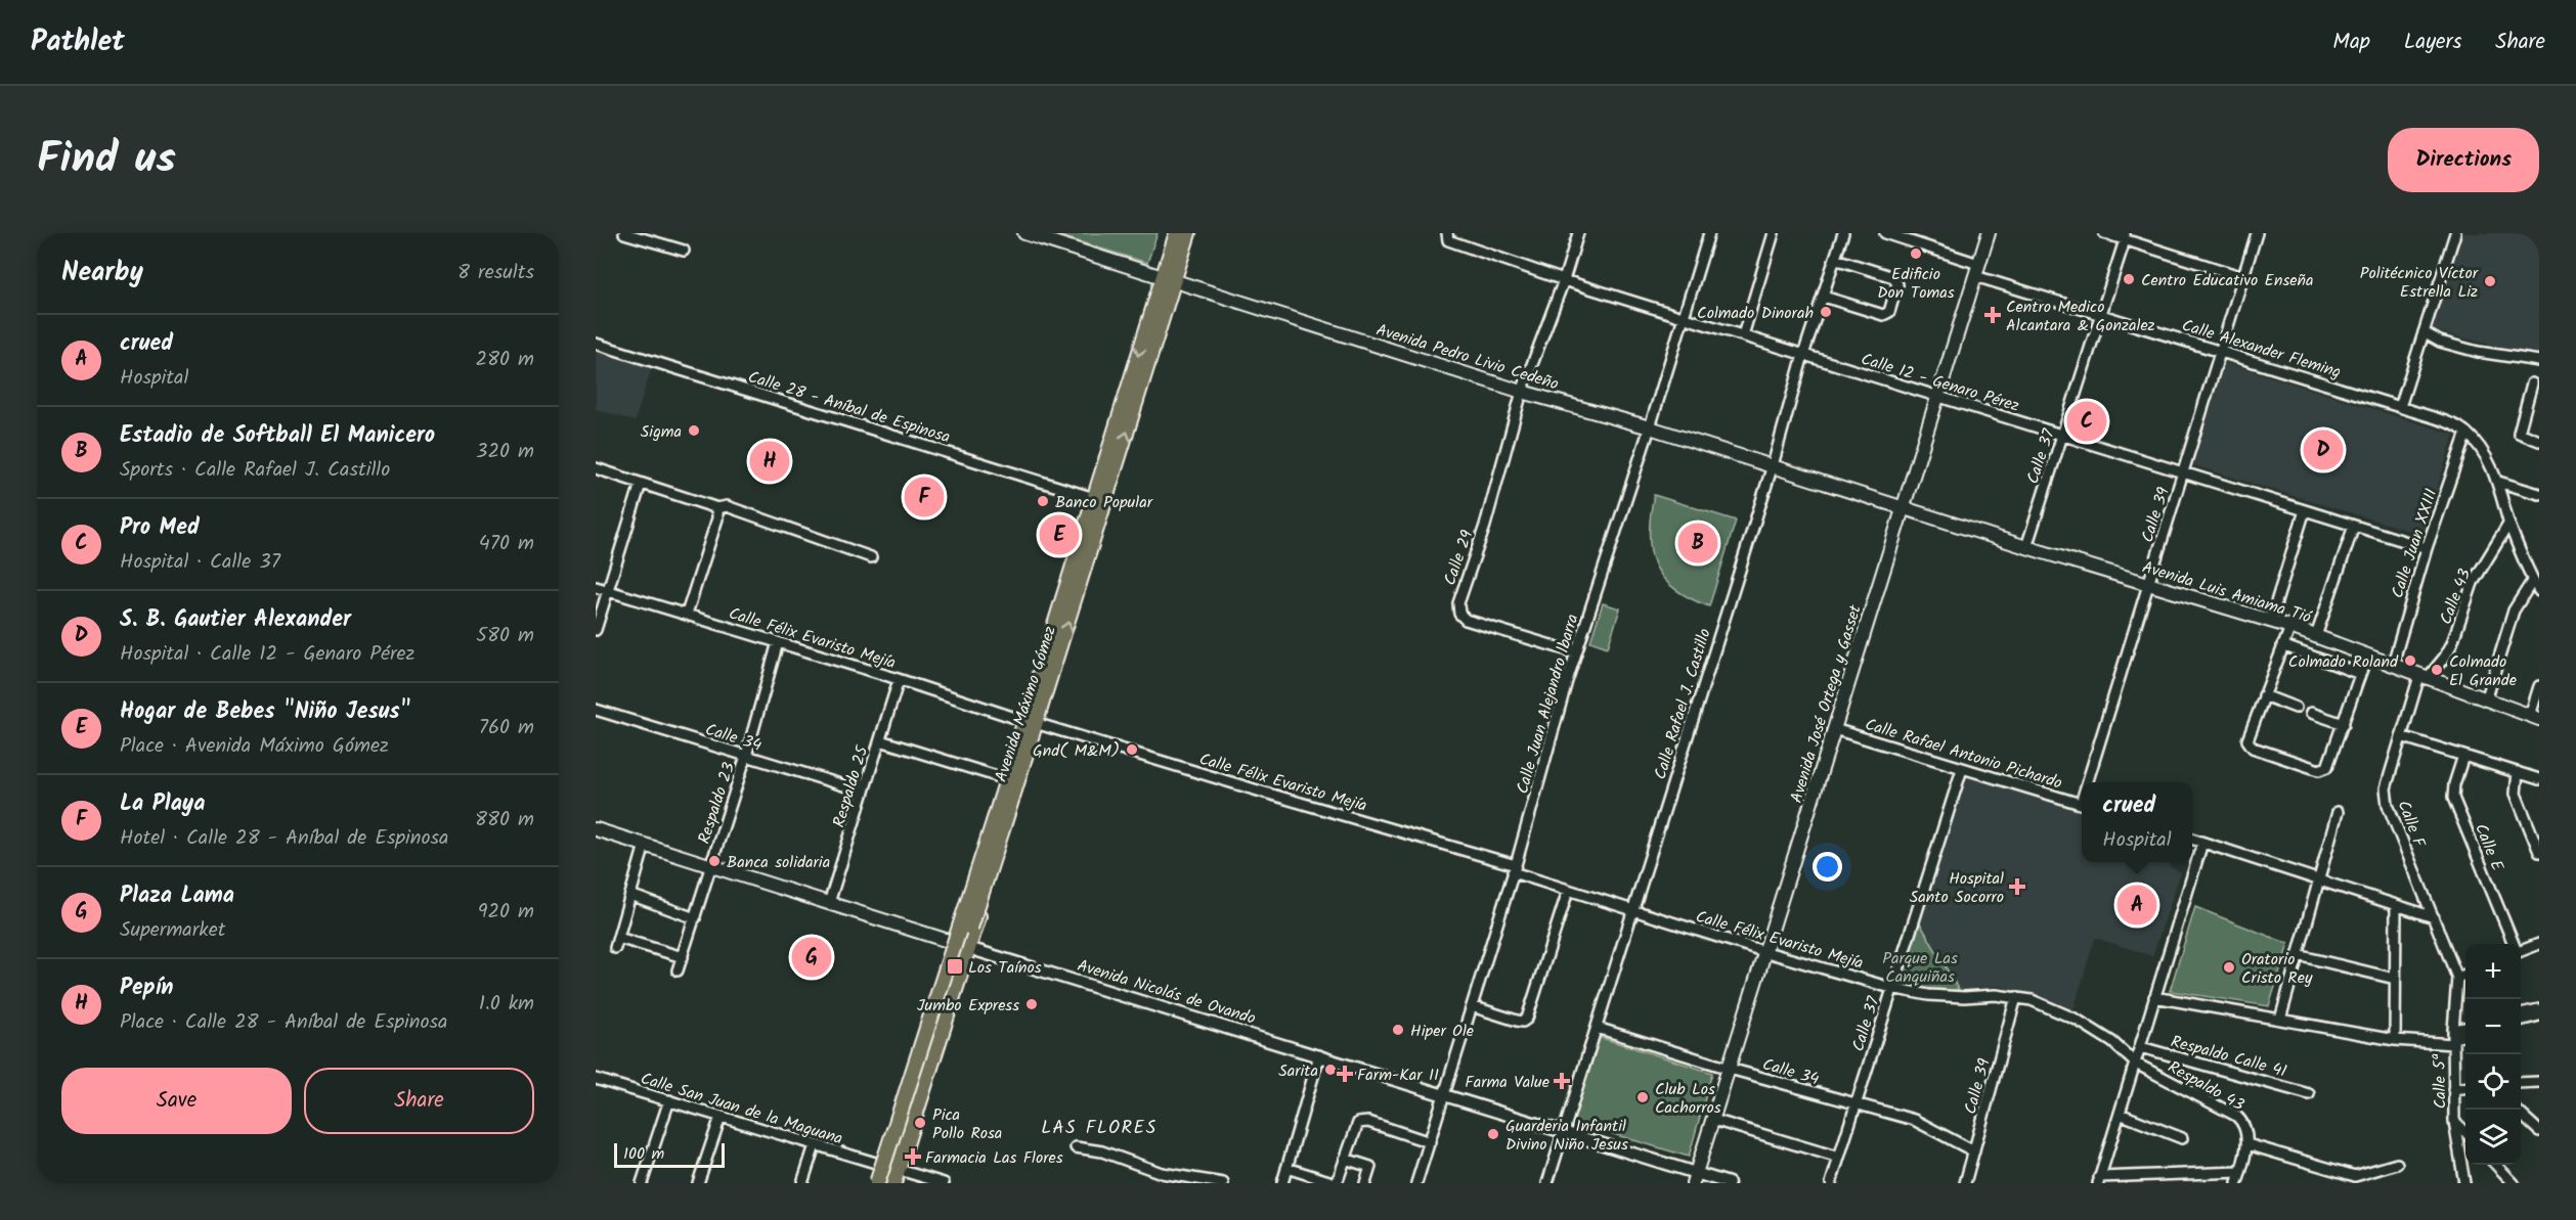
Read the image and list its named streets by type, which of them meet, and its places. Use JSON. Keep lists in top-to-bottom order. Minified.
{"streets":{"main road":["Avenida Pedro Livio Cedeño","Avenida Luis Amiama Tió","Avenida Máximo Gómez","Avenida José Ortega y Gasset","Avenida Nicolás de Ovando"],"street":["Calle Alexander Fleming","Calle 12 - Genaro Pérez","Calle 28 - Aníbal de Espinosa","Calle 37","Calle 39","Calle Juan XXIII","Calle 29","Calle 43","Calle Félix Evaristo Mejía","Calle Juan Alejandro lbarra","Calle Rafael J. Castillo","Calle 34","Calle Rafael Antonio Pichardo","Respaldo 25","Respaldo 23","Calle F","Calle E","Respaldo Calle 41","Calle 5ª","Respaldo 43","Calle San Juan de la Maguana"]},"crossings":[["Calle Alexander Fleming","Calle 37"],["Calle Alexander Fleming","Calle 39"],["Calle Alexander Fleming","Calle Juan XXIII"],["Calle Alexander Fleming","Avenida José Ortega y Gasset"],["Avenida Pedro Livio Cedeño","Calle 29"],["Avenida Pedro Livio Cedeño","Avenida Luis Amiama Tió"],["Avenida Pedro Livio Cedeño","Avenida Máximo Gómez"],["Avenida Pedro Livio Cedeño","Calle Juan Alejandro lbarra"],["Avenida Pedro Livio Cedeño","Calle Rafael J. Castillo"],["Avenida Pedro Livio Cedeño","Avenida José Ortega y Gasset"],["Calle 12 - Genaro Pérez","Calle 37"],["Calle 12 - Genaro Pérez","Calle 39"],["Calle 12 - Genaro Pérez","Calle Juan XXIII"],["Calle 12 - Genaro Pérez","Calle Juan Alejandro lbarra"],["Calle 12 - Genaro Pérez","Calle Rafael J. Castillo"],["Calle 12 - Genaro Pérez","Avenida José Ortega y Gasset"],["Calle 28 - Aníbal de Espinosa","Avenida Máximo Gómez"],["Calle 37","Avenida Luis Amiama Tió"],["Calle 37","Calle Félix Evaristo Mejía"],["Calle 37","Calle 34"],["Calle 37","Calle Rafael Antonio Pichardo"],["Calle 39","Avenida Luis Amiama Tió"],["Calle 39","Calle Félix Evaristo Mejía"],["Calle 39","Calle 34"],["Calle Juan XXIII","Avenida Luis Amiama Tió"],["Calle 29","Calle Juan Alejandro lbarra"],["Avenida Luis Amiama Tió","Calle 43"],["Avenida Luis Amiama Tió","Avenida José Ortega y Gasset"],["Avenida Luis Amiama Tió","Calle F"],["Calle 43","Calle F"],["Calle Félix Evaristo Mejía","Calle Juan Alejandro lbarra"],["Calle Félix Evaristo Mejía","Calle Rafael J. Castillo"],["Calle Félix Evaristo Mejía","Avenida José Ortega y Gasset"],["Calle Félix Evaristo Mejía","Respaldo 25"],["Calle Félix Evaristo Mejía","Respaldo 23"],["Calle Félix Evaristo Mejía","Respaldo 43"],["Calle Juan Alejandro lbarra","Avenida Nicolás de Ovando"],["Calle Rafael J. Castillo","Calle 34"],["Calle Rafael J. Castillo","Avenida Nicolás de Ovando"],["Avenida José Ortega y Gasset","Calle 34"],["Avenida José Ortega y Gasset","Calle Rafael Antonio Pichardo"],["Avenida José Ortega y Gasset","Avenida Nicolás de Ovando"],["Calle 34","Respaldo 25"],["Calle 34","Respaldo 23"],["Respaldo 25","Avenida Nicolás de Ovando"],["Respaldo 23","Avenida Nicolás de Ovando"],["Calle F","Calle 5ª"]],"districts":["LAS FLORES"],"parks":["Parque Las Canquiñas"],"places":{"other":["Edificio Don Tomas","Centro Educativo Enseña","Politécnico Víctor Estrella Liz","Colmado Dinorah","Sigma","Banco Popular","Colmado Roland","Colmado El Grande","Gnd( M&M)","Banca solidaria","Oratorio Cristo Rey","Jumbo Express","Hiper Ole","Sarita","Club Los Cachorros","Pica Pollo Rosa","Guarderia Infantil Divino Niño Jesus"],"health":["Centro Medico Alcantara & Gonzalez","Hospital Santo Socorro","Farm-Kar II","Farma Value","Farmacia Las Flores"],"transit":["Los Taínos"]},"scale_bar":"100 m","page":{"header":"Pathlet","nav":["Map","Layers","Share"],"title":"Find us","buttons":["Directions",["Save","Share"]],"heading":["Nearby","8 results"],"list":[{"mark":"A","name":"crued","note":"Hospital","value":"280 m"},{"mark":"B","name":"Estadio de Softball El Manicero","note":"Sports · Calle Rafael J. Castillo","value":"320 m"},{"mark":"C","name":"Pro Med","note":"Hospital · Calle 37","value":"470 m"},{"mark":"D","name":"S. B. Gautier Alexander","note":"Hospital · Calle 12 - Genaro Pérez","value":"580 m"},{"mark":"E","name":"Hogar de Bebes \"Niño Jesus\"","note":"Place · Avenida Máximo Gómez","value":"760 m"},{"mark":"F","name":"La Playa","note":"Hotel · Calle 28 - Aníbal de Espinosa","value":"880 m"},{"mark":"G","name":"Plaza Lama","note":"Supermarket","value":"920 m"},{"mark":"H","name":"Pepín","note":"Place · Calle 28 - Aníbal de Espinosa","value":"1.0 km"}],"pins":["C","D","H","F","E","B","A","G"],"popup":["crued","Hospital"],"map_buttons":["+","−"],"scale":"100 m"}}
